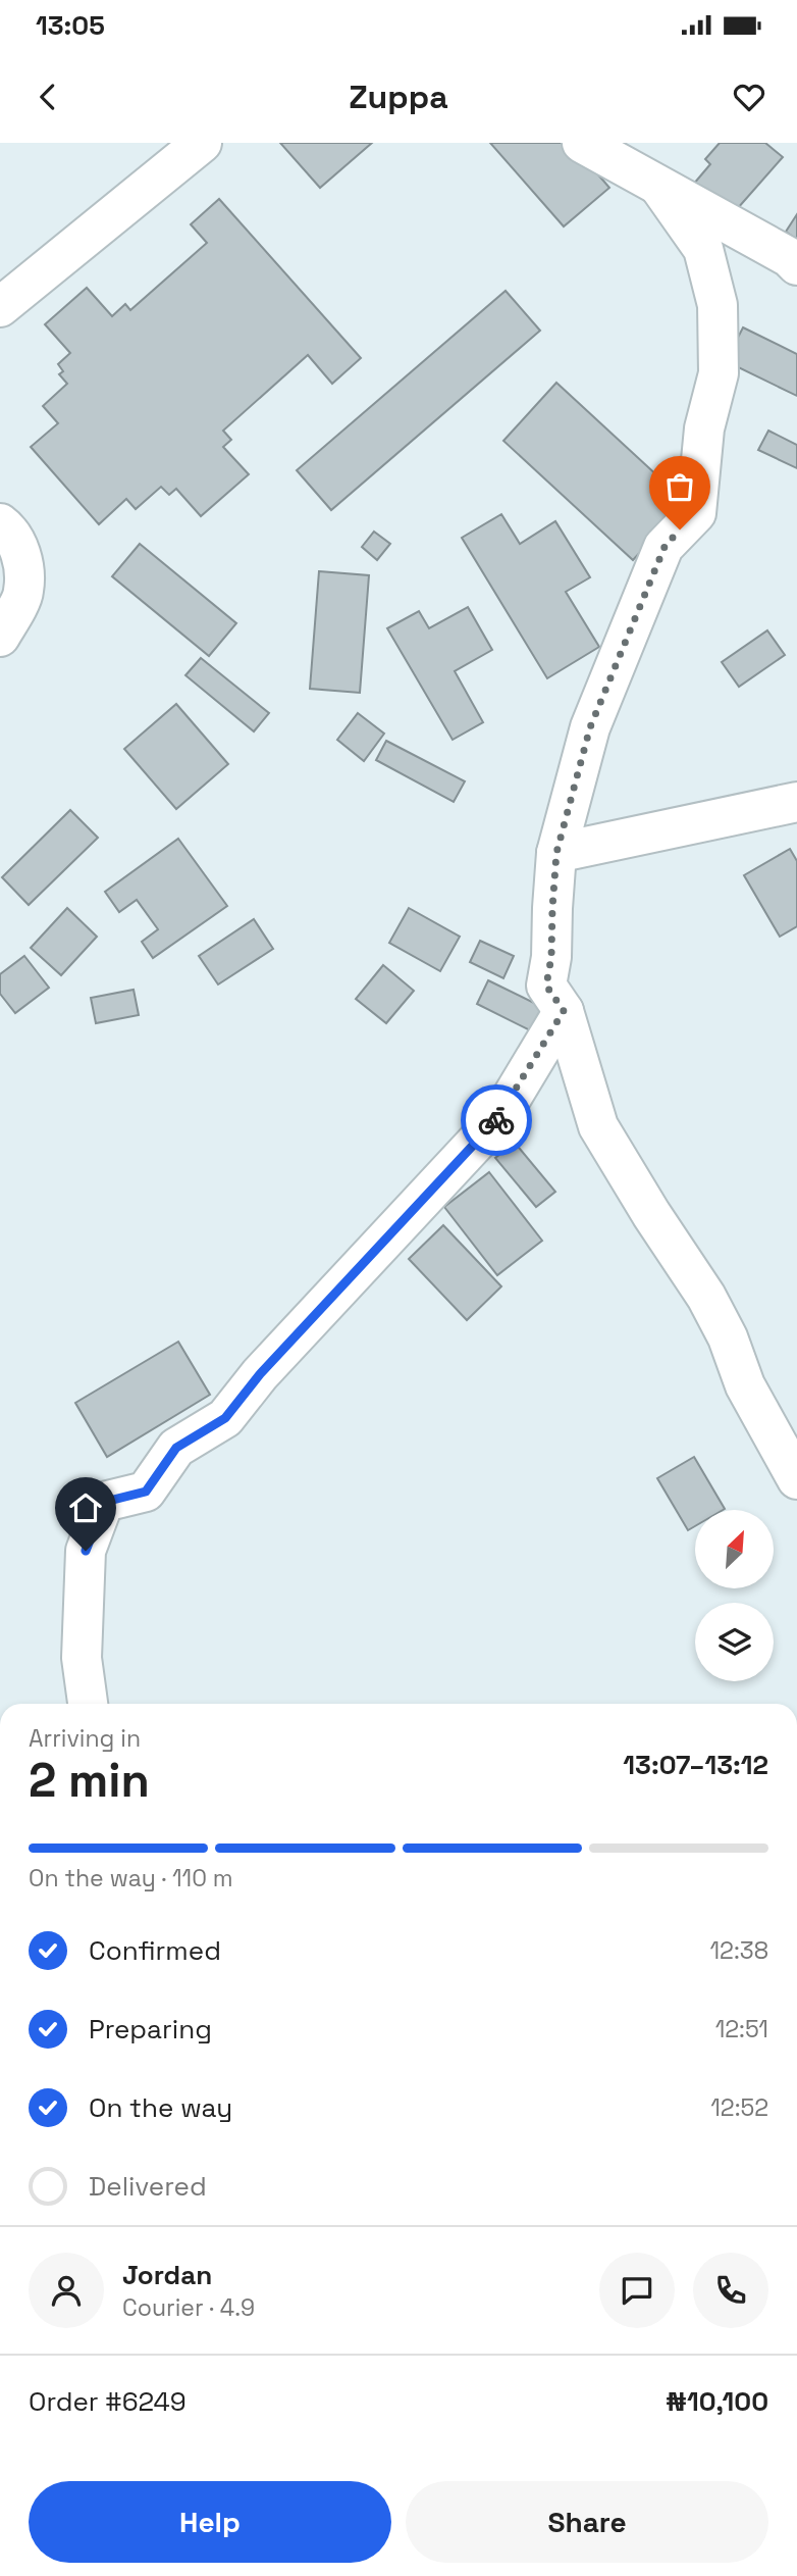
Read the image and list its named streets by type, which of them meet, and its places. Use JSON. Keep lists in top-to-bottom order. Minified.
{"north":"top right","page":{"status":"13:05","header":"Zuppa","heading":["2 min","Arriving in","13:07–13:12"],"panel":["Jordan","Courier · 4.9","Order #6249","₦10,100"],"bar":"On the way · 110 m","list":[["Confirmed","12:38"],["Preparing","12:51"],["On the way","12:52"],"Delivered"],"buttons":["Help","Share"]}}
